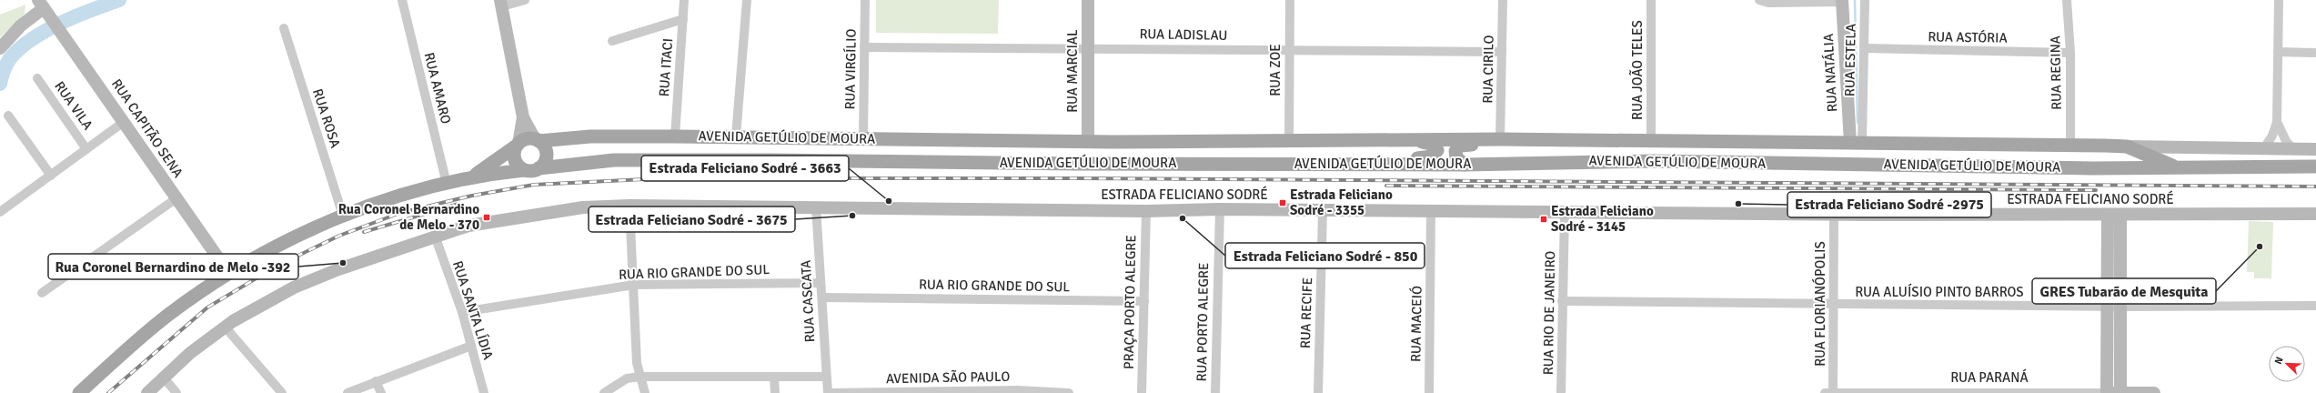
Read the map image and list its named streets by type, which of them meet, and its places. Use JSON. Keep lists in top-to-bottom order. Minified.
{"streets":{"main road":["RUA MARCIAL","RUA NATÁLIA","RUA CAPITÃO SENA","AVENIDA GETÚLIO DE MOURA","ESTRADA FELICIANO SODRÉ","RUA PARANÁ"],"street":["RUA LADISLAU","RUA ASTÓRIA","RUA ESTELA","RUA ITACI","RUA VIRGÍLIO","RUA CIRILO","RUA ZOE","RUA JOÃO TELES","RUA REGINA","RUA AMARO","RUA VILA","RUA ROSA","RUA RIO GRANDE DO SUL","RUA ALUÍSIO PINTO BARROS","RUA CASCATA","PRAÇA PORTO ALEGRE","RUA FLORIANÓPOLIS","RUA SANTA LÍDIA","RUA RECIFE","RUA RIO DE JANEIRO","RUA PORTO ALEGRE","RUA MACEIÓ","AVENIDA SÃO PAULO"]},"crossings":[["RUA LADISLAU","RUA VIRGÍLIO"],["RUA LADISLAU","RUA CIRILO"],["RUA LADISLAU","RUA ZOE"],["RUA LADISLAU","RUA MARCIAL"],["RUA ASTÓRIA","RUA ESTELA"],["RUA ASTÓRIA","RUA REGINA"],["RUA ESTELA","RUA NATÁLIA"],["RUA ESTELA","AVENIDA GETÚLIO DE MOURA"],["RUA ITACI","AVENIDA GETÚLIO DE MOURA"],["RUA VIRGÍLIO","AVENIDA GETÚLIO DE MOURA"],["RUA CIRILO","AVENIDA GETÚLIO DE MOURA"],["RUA ZOE","AVENIDA GETÚLIO DE MOURA"],["RUA JOÃO TELES","AVENIDA GETÚLIO DE MOURA"],["RUA MARCIAL","AVENIDA GETÚLIO DE MOURA"],["RUA NATÁLIA","AVENIDA GETÚLIO DE MOURA"],["RUA REGINA","AVENIDA GETÚLIO DE MOURA"],["ESTRADA FELICIANO SODRÉ","RUA CASCATA"],["ESTRADA FELICIANO SODRÉ","PRAÇA PORTO ALEGRE"],["ESTRADA FELICIANO SODRÉ","RUA FLORIANÓPOLIS"],["ESTRADA FELICIANO SODRÉ","RUA SANTA LÍDIA"],["ESTRADA FELICIANO SODRÉ","RUA RECIFE"],["ESTRADA FELICIANO SODRÉ","RUA RIO DE JANEIRO"],["ESTRADA FELICIANO SODRÉ","RUA PORTO ALEGRE"],["ESTRADA FELICIANO SODRÉ","RUA MACEIÓ"],["RUA RIO GRANDE DO SUL","RUA CASCATA"],["RUA RIO GRANDE DO SUL","PRAÇA PORTO ALEGRE"],["RUA RIO GRANDE DO SUL","RUA SANTA LÍDIA"],["RUA ALUÍSIO PINTO BARROS","RUA FLORIANÓPOLIS"],["RUA ALUÍSIO PINTO BARROS","RUA RIO DE JANEIRO"],["RUA CASCATA","AVENIDA SÃO PAULO"],["RUA FLORIANÓPOLIS","RUA PARANÁ"]],"places":{"other":["Estrada Feliciano Sodré - 3663","Estrada Feliciano Sodré -2975","Estrada Feliciano Sodré - 3675","Estrada Feliciano Sodré - 850","GRES Tubarão de Mesquita","Rua Coronel Bernardino de Melo -392"],"transit":["Estrada Feliciano Sodré - 3355","Rua Coronel Bernardino de Melo - 370","Estrada Feliciano Sodré - 3145"]},"north":"top left"}
